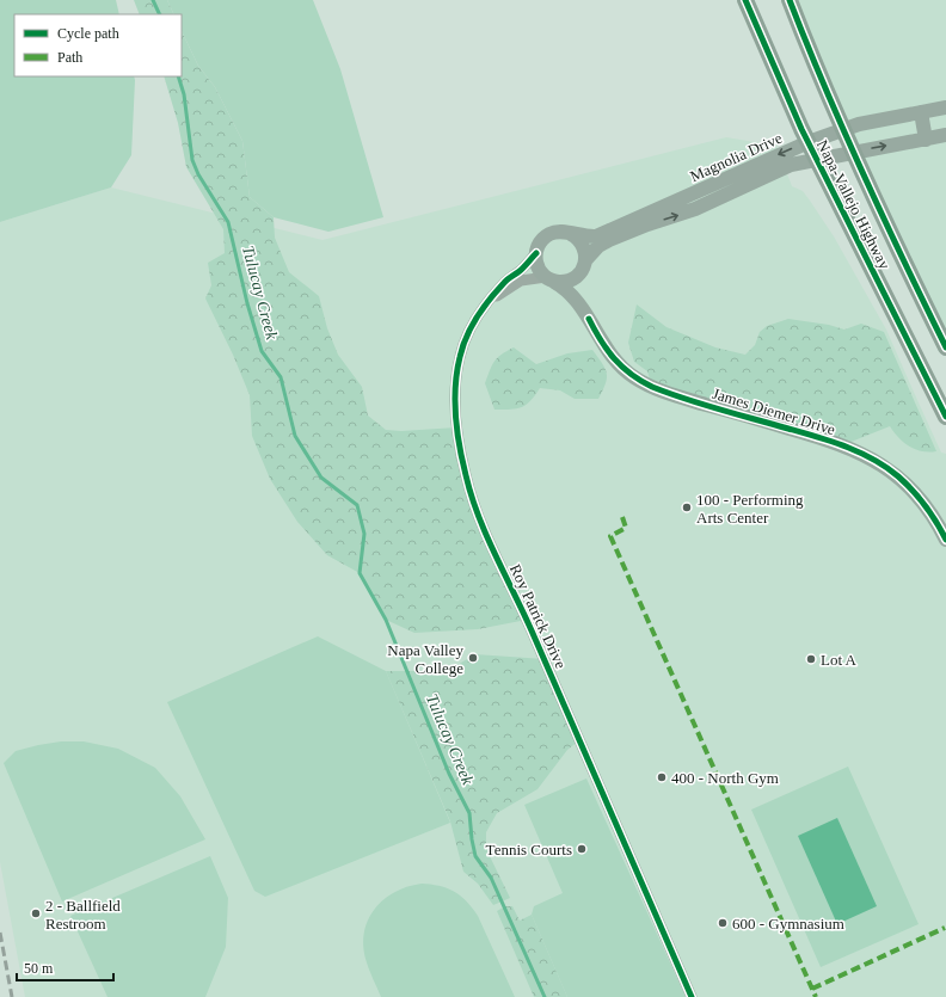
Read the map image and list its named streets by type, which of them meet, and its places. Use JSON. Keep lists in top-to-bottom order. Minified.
{"streets":{"main road":["Napa-Vallejo Highway"],"street":["Magnolia Drive","James Diemer Drive","Roy Patrick Drive"]},"crossings":[["Magnolia Drive","Napa-Vallejo Highway"],["Magnolia Drive","James Diemer Drive"],["Magnolia Drive","Roy Patrick Drive"],["James Diemer Drive","Roy Patrick Drive"]],"water":["Tulucay Creek"],"places":["100 - Performing Arts Center","Napa Valley College","Lot A","400 - North Gym","Tennis Courts","2 - Ballfield Restroom","600 - Gymnasium"],"legend":["Cycle path","Path"],"scale_bar":"50 m"}
